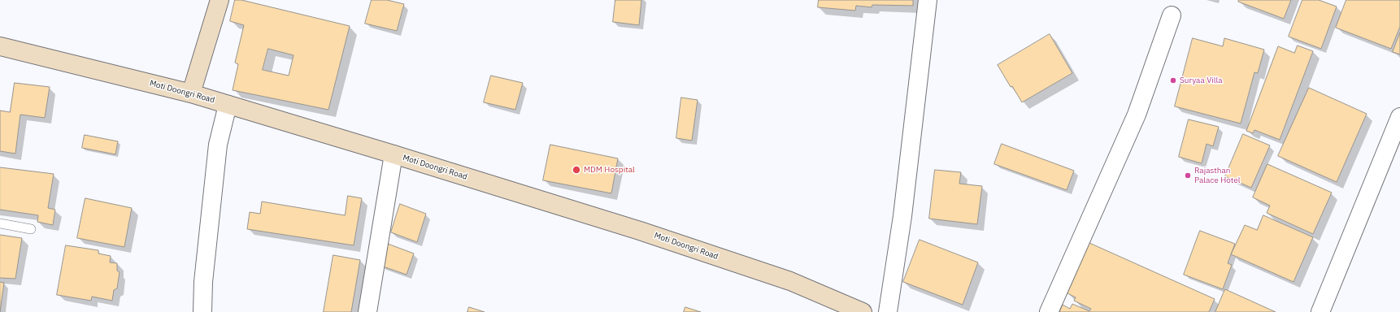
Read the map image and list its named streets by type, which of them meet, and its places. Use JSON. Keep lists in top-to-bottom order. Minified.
{"streets":{"street":["Moti Doongri Road"]},"places":["Suryaa Villa","MDM Hospital","Rajasthan Palace Hotel"]}
